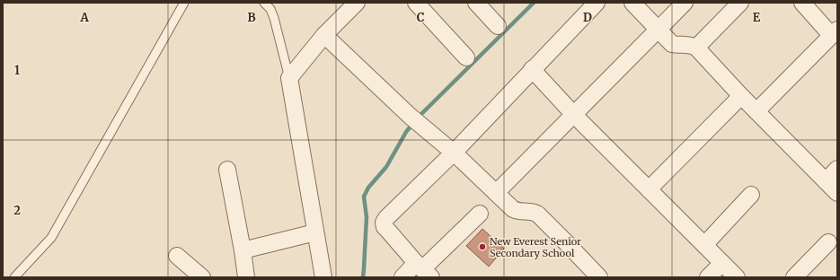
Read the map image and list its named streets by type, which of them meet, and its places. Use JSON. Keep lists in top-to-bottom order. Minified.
{"places":["New Everest Senior Secondary School"],"grid":{"columns":["A","B","C","D","E"],"rows":["1","2"]}}
